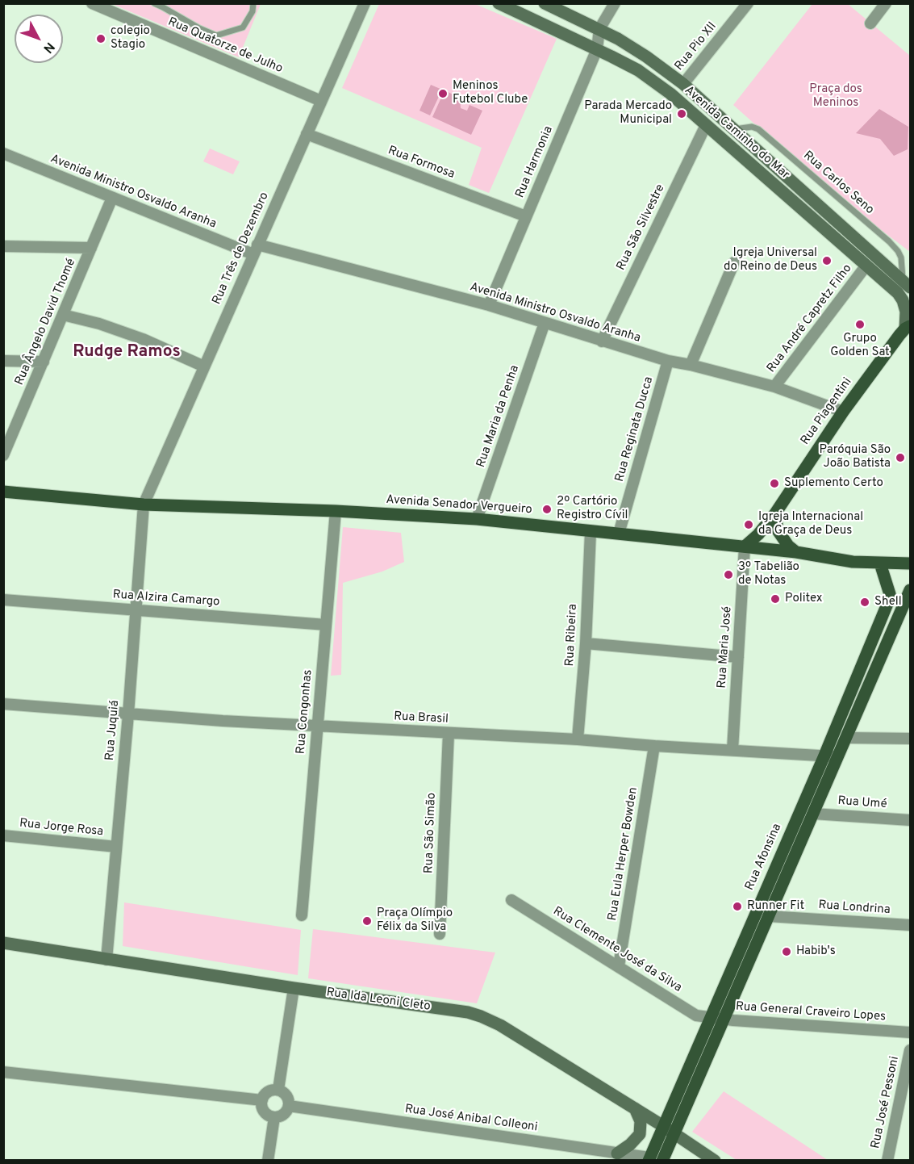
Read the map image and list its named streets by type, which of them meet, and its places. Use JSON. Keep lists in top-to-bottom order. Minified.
{"streets":{"main road":["Avenida Caminho do Mar","Rua Piagentini","Avenida Senador Vergueiro","Rua Afonsina","Rua Ida Leoni Cleto"],"street":["Rua Quatorze de Julho","Rua Pio XII","Rua Harmonia","Rua Formosa","Avenida Ministro Osvaldo Aranha","Rua São Silvestre","Rua Três de Dezembro","Rua André Capretz Filho","Rua Ângelo David Thomé","Rua Maria da Penha","Rua Reginata Ducca","Rua Alzira Camargo","Rua Ribeira","Rua Maria José","Rua Congonhas","Rua Brasil","Rua Juquiá","Rua Umé","Rua Jorge Rosa","Rua São Simão","Rua Eula Herper Bowden","Rua Londrina","Rua Clemente José da Silva","Rua General Craveiro Lopes","Rua José Pessoni","Rua José Anibal Colleoni"],"lane":["Rua Carlos Seno"]},"crossings":[["Rua Quatorze de Julho","Rua Três de Dezembro"],["Rua Pio XII","Avenida Caminho do Mar"],["Avenida Caminho do Mar","Rua Harmonia"],["Avenida Caminho do Mar","Rua Carlos Seno"],["Avenida Caminho do Mar","Rua São Silvestre"],["Avenida Caminho do Mar","Rua André Capretz Filho"],["Avenida Caminho do Mar","Rua Piagentini"],["Rua Harmonia","Rua Formosa"],["Rua Harmonia","Avenida Ministro Osvaldo Aranha"],["Rua Formosa","Rua Três de Dezembro"],["Avenida Ministro Osvaldo Aranha","Rua São Silvestre"],["Avenida Ministro Osvaldo Aranha","Rua Três de Dezembro"],["Avenida Ministro Osvaldo Aranha","Rua André Capretz Filho"],["Avenida Ministro Osvaldo Aranha","Rua Ângelo David Thomé"],["Avenida Ministro Osvaldo Aranha","Rua Piagentini"],["Avenida Ministro Osvaldo Aranha","Rua Maria da Penha"],["Avenida Ministro Osvaldo Aranha","Rua Reginata Ducca"],["Rua Três de Dezembro","Avenida Senador Vergueiro"],["Rua Três de Dezembro","Rua Juquiá"],["Rua Piagentini","Avenida Senador Vergueiro"],["Rua Piagentini","Rua Maria José"],["Rua Maria da Penha","Avenida Senador Vergueiro"],["Rua Reginata Ducca","Avenida Senador Vergueiro"],["Avenida Senador Vergueiro","Rua Ribeira"],["Avenida Senador Vergueiro","Rua Maria José"],["Avenida Senador Vergueiro","Rua Congonhas"],["Avenida Senador Vergueiro","Rua Juquiá"],["Avenida Senador Vergueiro","Rua Afonsina"],["Rua Alzira Camargo","Rua Congonhas"],["Rua Alzira Camargo","Rua Juquiá"],["Rua Ribeira","Rua Brasil"],["Rua Maria José","Rua Brasil"],["Rua Congonhas","Rua Brasil"],["Rua Brasil","Rua Juquiá"],["Rua Brasil","Rua São Simão"],["Rua Brasil","Rua Eula Herper Bowden"],["Rua Brasil","Rua Afonsina"],["Rua Juquiá","Rua Jorge Rosa"],["Rua Juquiá","Rua Ida Leoni Cleto"],["Rua Eula Herper Bowden","Rua Clemente José da Silva"],["Rua Afonsina","Rua Clemente José da Silva"],["Rua Afonsina","Rua Ida Leoni Cleto"],["Rua Afonsina","Rua General Craveiro Lopes"],["Rua Afonsina","Rua José Anibal Colleoni"],["Rua Clemente José da Silva","Rua General Craveiro Lopes"]],"districts":["Rudge Ramos"],"parks":["Praça dos Meninos"],"places":["colegio Stagio","Meninos Futebol Clube","Parada Mercado Municipal","Igreja Universal do Reino de Deus","Grupo Golden Sat","Paróquia São João Batista","Suplemento Certo","2º Cartório Registro Cívil","Igreja Internacional da Graça de Deus","3º Tabelião de Notas","Politex","Shell","Runner Fit","Praça Olímpio Félix da Silva","Habib's"],"north":"bottom right"}
